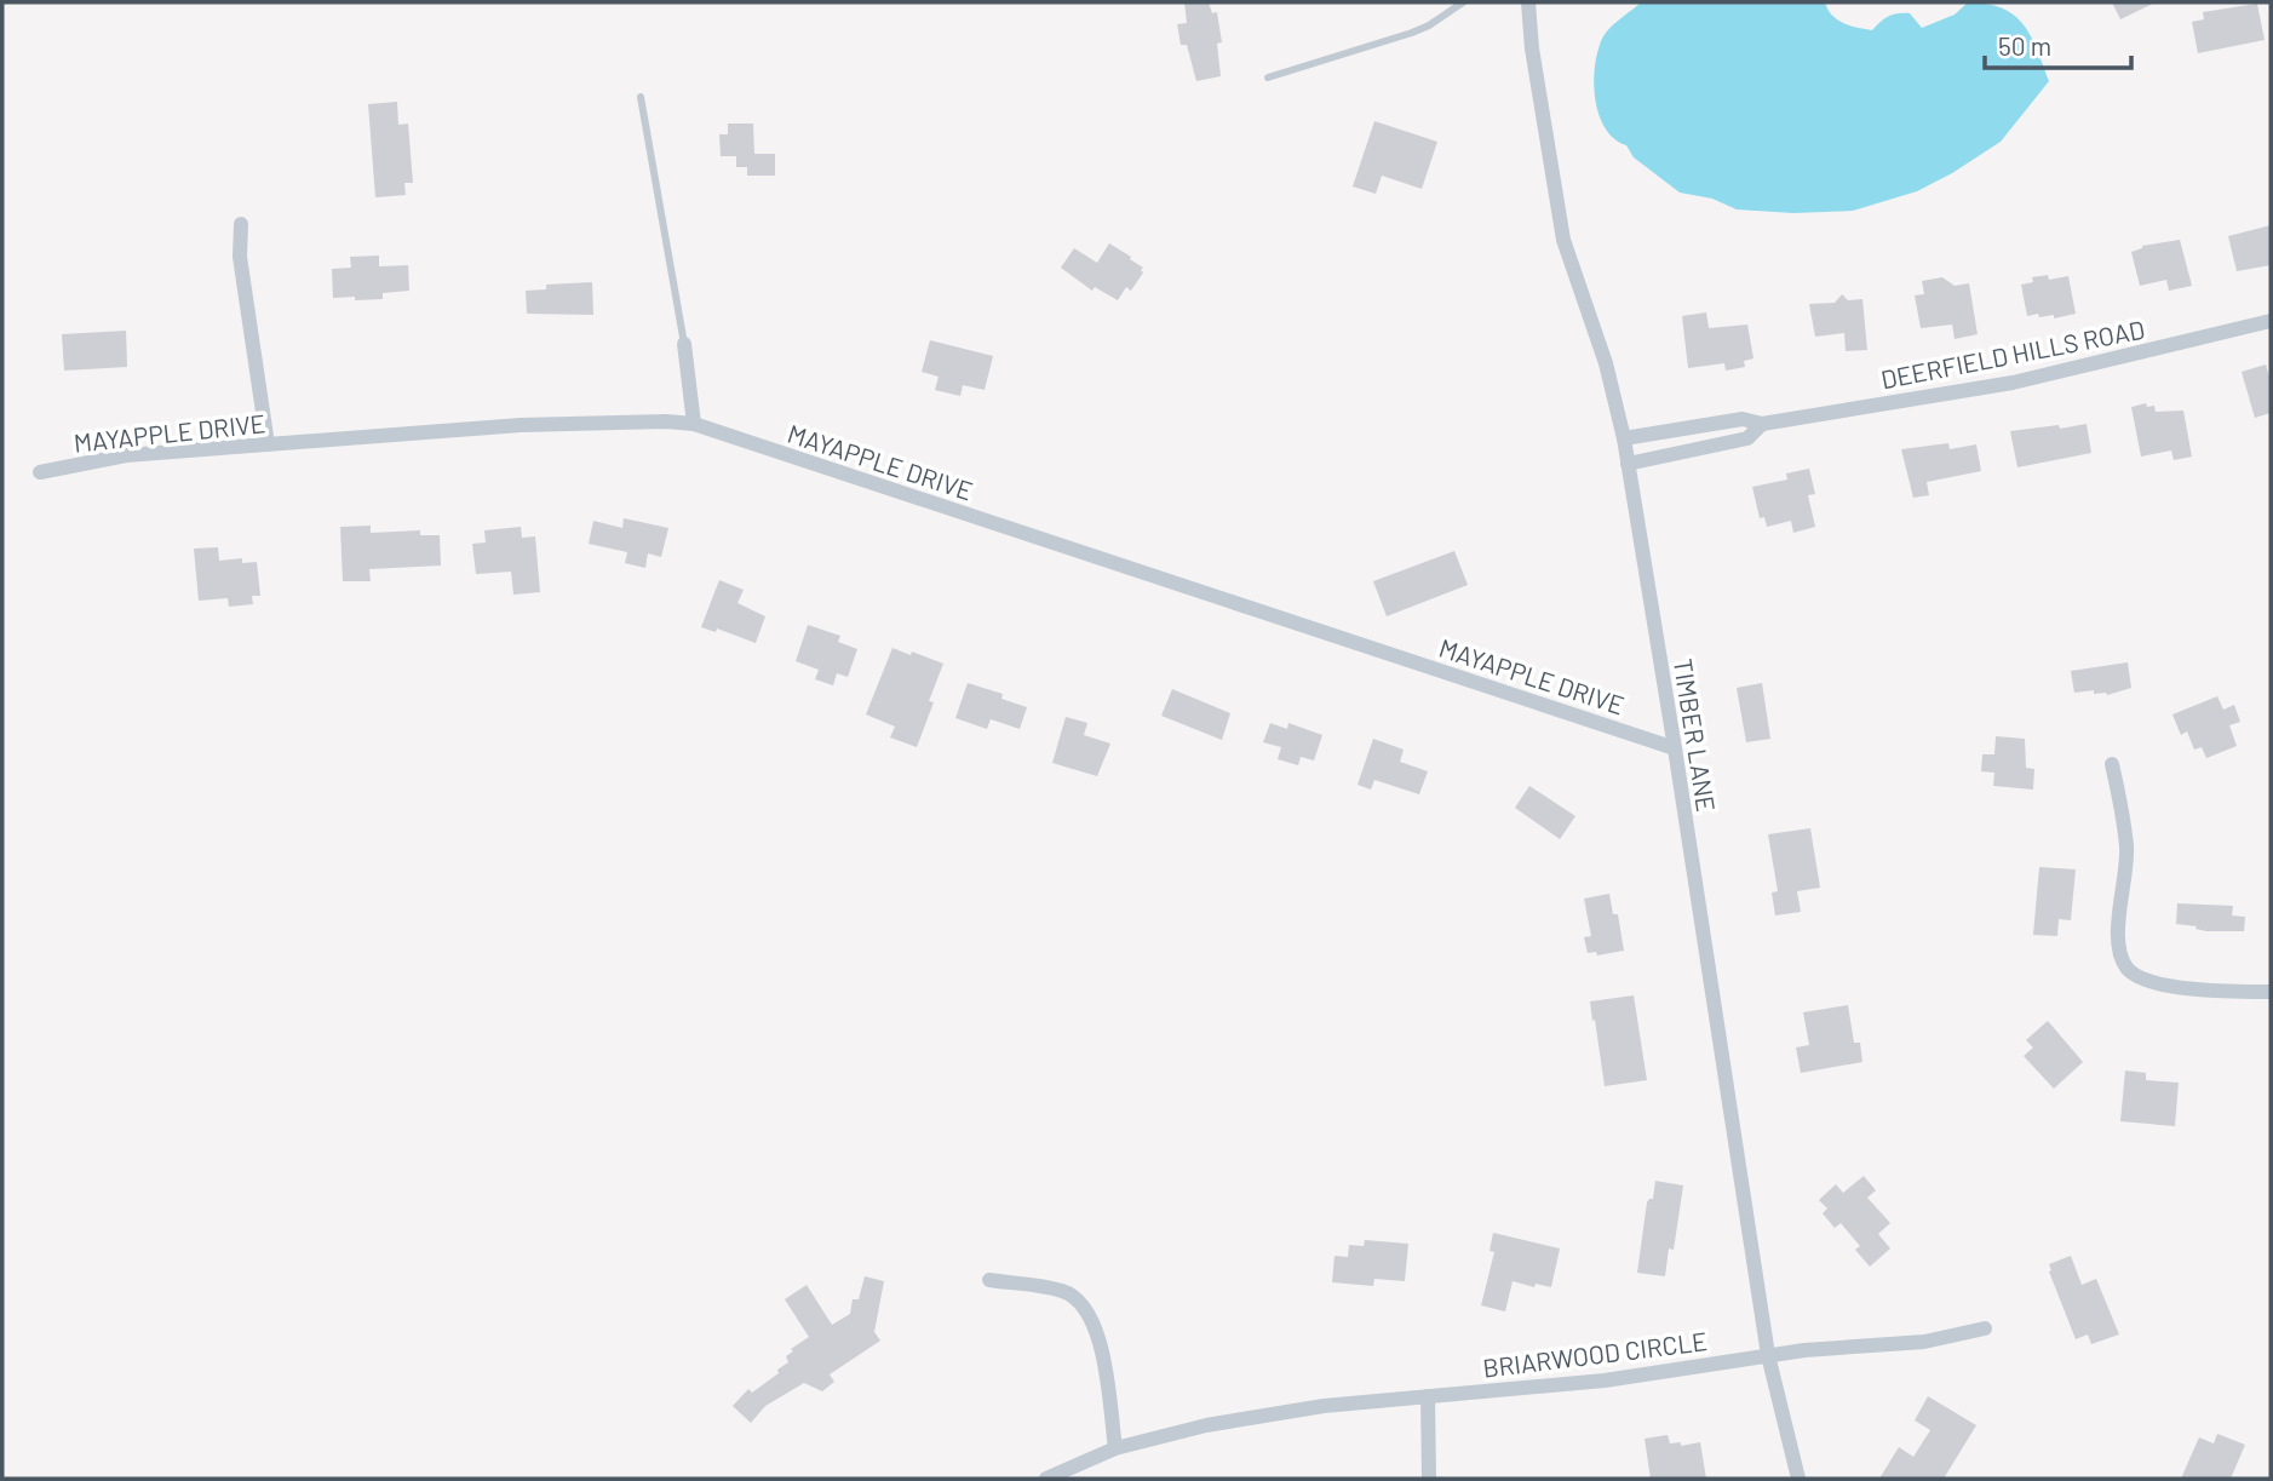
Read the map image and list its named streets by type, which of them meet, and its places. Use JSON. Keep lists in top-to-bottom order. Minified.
{"streets":{"street":["DEERFIELD HILLS ROAD","MAYAPPLE DRIVE","TIMBER LANE","BRIARWOOD CIRCLE"]},"crossings":[["DEERFIELD HILLS ROAD","TIMBER LANE"],["MAYAPPLE DRIVE","TIMBER LANE"],["TIMBER LANE","BRIARWOOD CIRCLE"]],"scale_bar":"50 m"}
